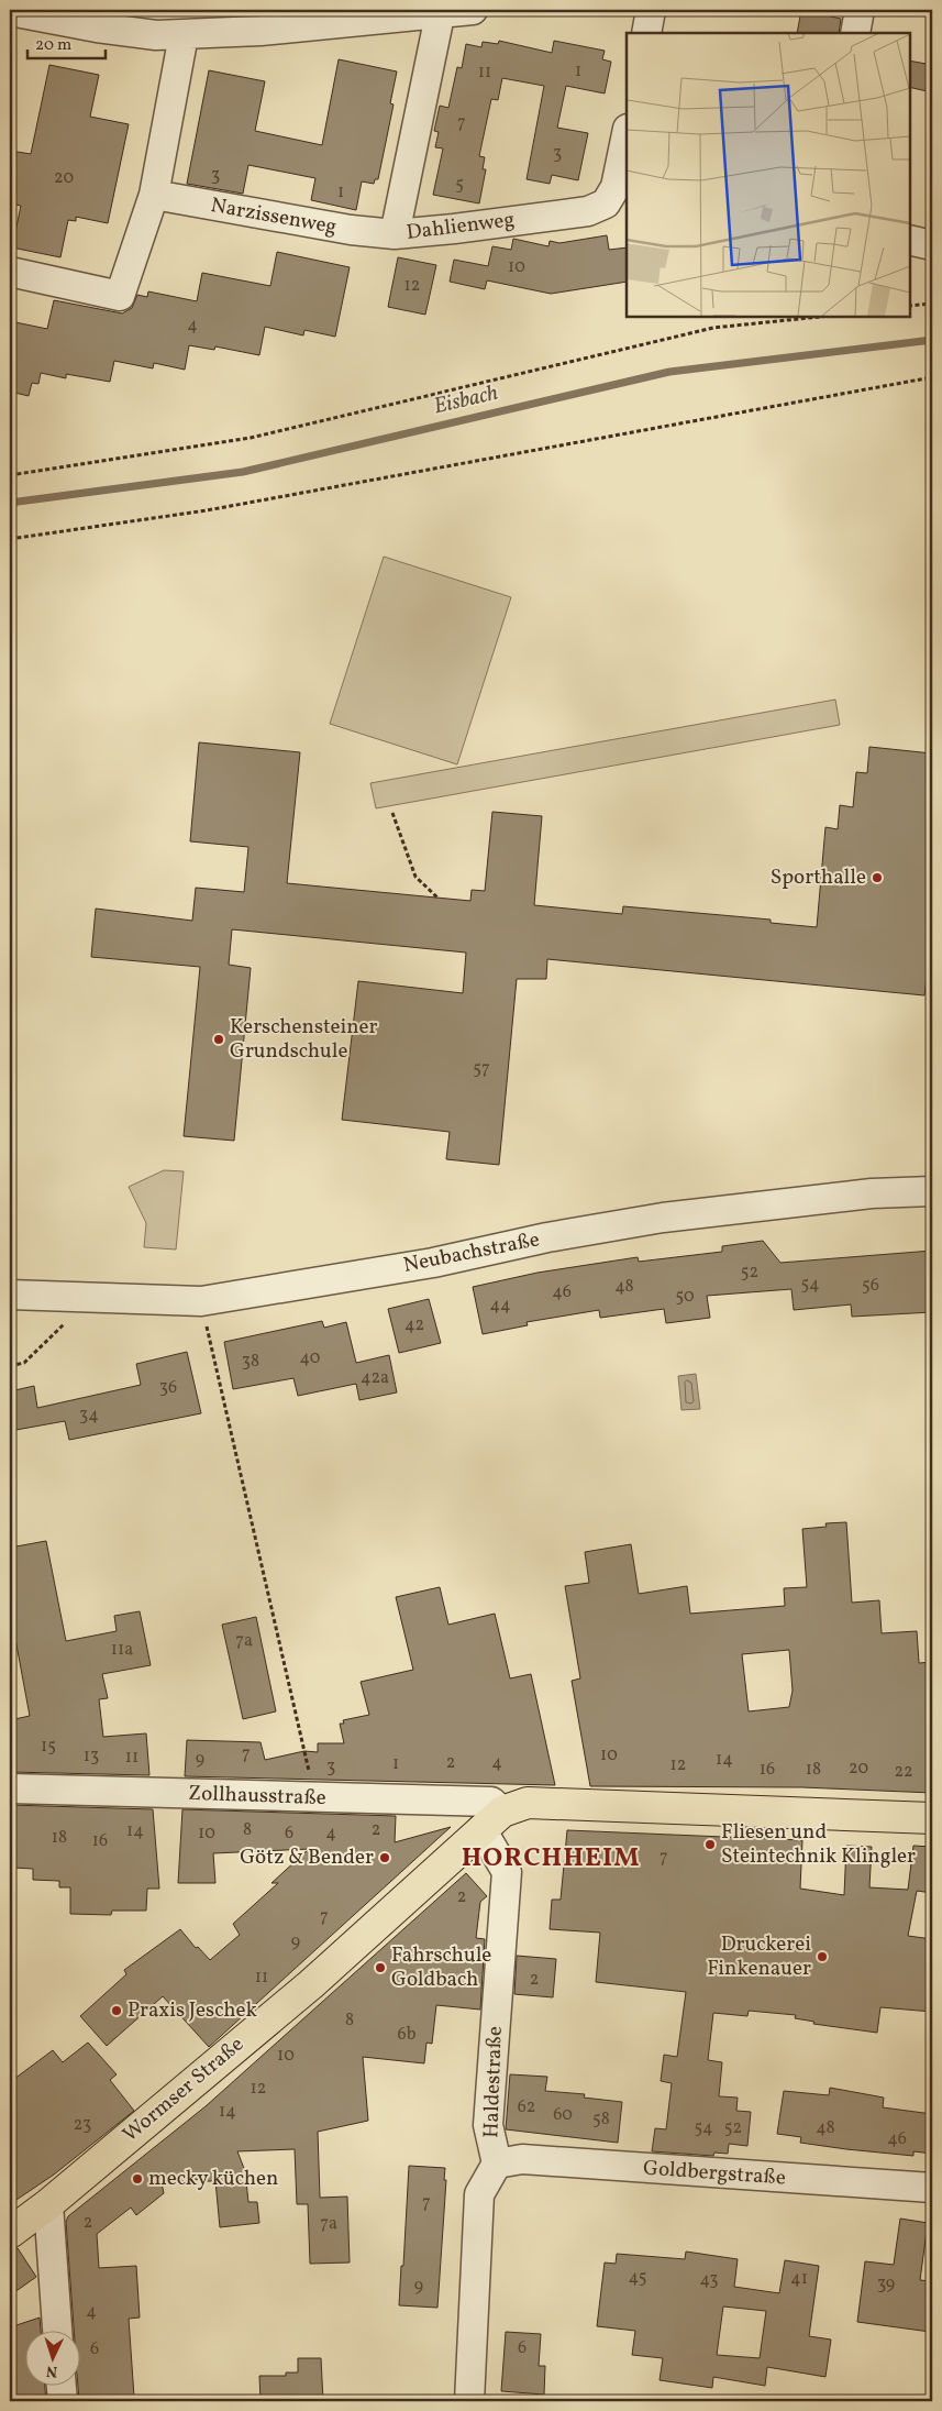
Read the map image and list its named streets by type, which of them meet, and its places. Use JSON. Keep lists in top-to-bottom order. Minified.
{"streets":{"main road":["Wormser Straße"],"street":["Narzissenweg","Dahlienweg","Neubachstraße","Zollhausstraße","Haldestraße","Goldbergstraße"]},"crossings":[["Narzissenweg","Dahlienweg"],["Zollhausstraße","Haldestraße"],["Zollhausstraße","Wormser Straße"],["Haldestraße","Wormser Straße"],["Haldestraße","Goldbergstraße"]],"districts":["HORCHHEIM"],"water":["Eisbach"],"places":["Sporthalle","Kerschensteiner Grundschule","Fliesen und Steintechnik Klingler","Götz & Bender","Druckerei Finkenauer","Fahrschule Goldbach","Praxis Jeschek","mecky küchen"],"house_numbers":["1","11","7","3","3","20","5","1","10","12","4","57","52","54","56","48","46","50","44","42","40","38","42a","36","34","7a","11a","15","7","10","13","11","9","14","2","4","1","12","3","20","16","18","22","8","2","14","10","6","4","18","16","7","2","7","9","11","2","8","6b","10","12","62","14","60","58","23","54","52","48","46","7","2","7a","45","41","43","39","9","4","6","6"],"scale_bar":"20 m","north":"bottom"}
